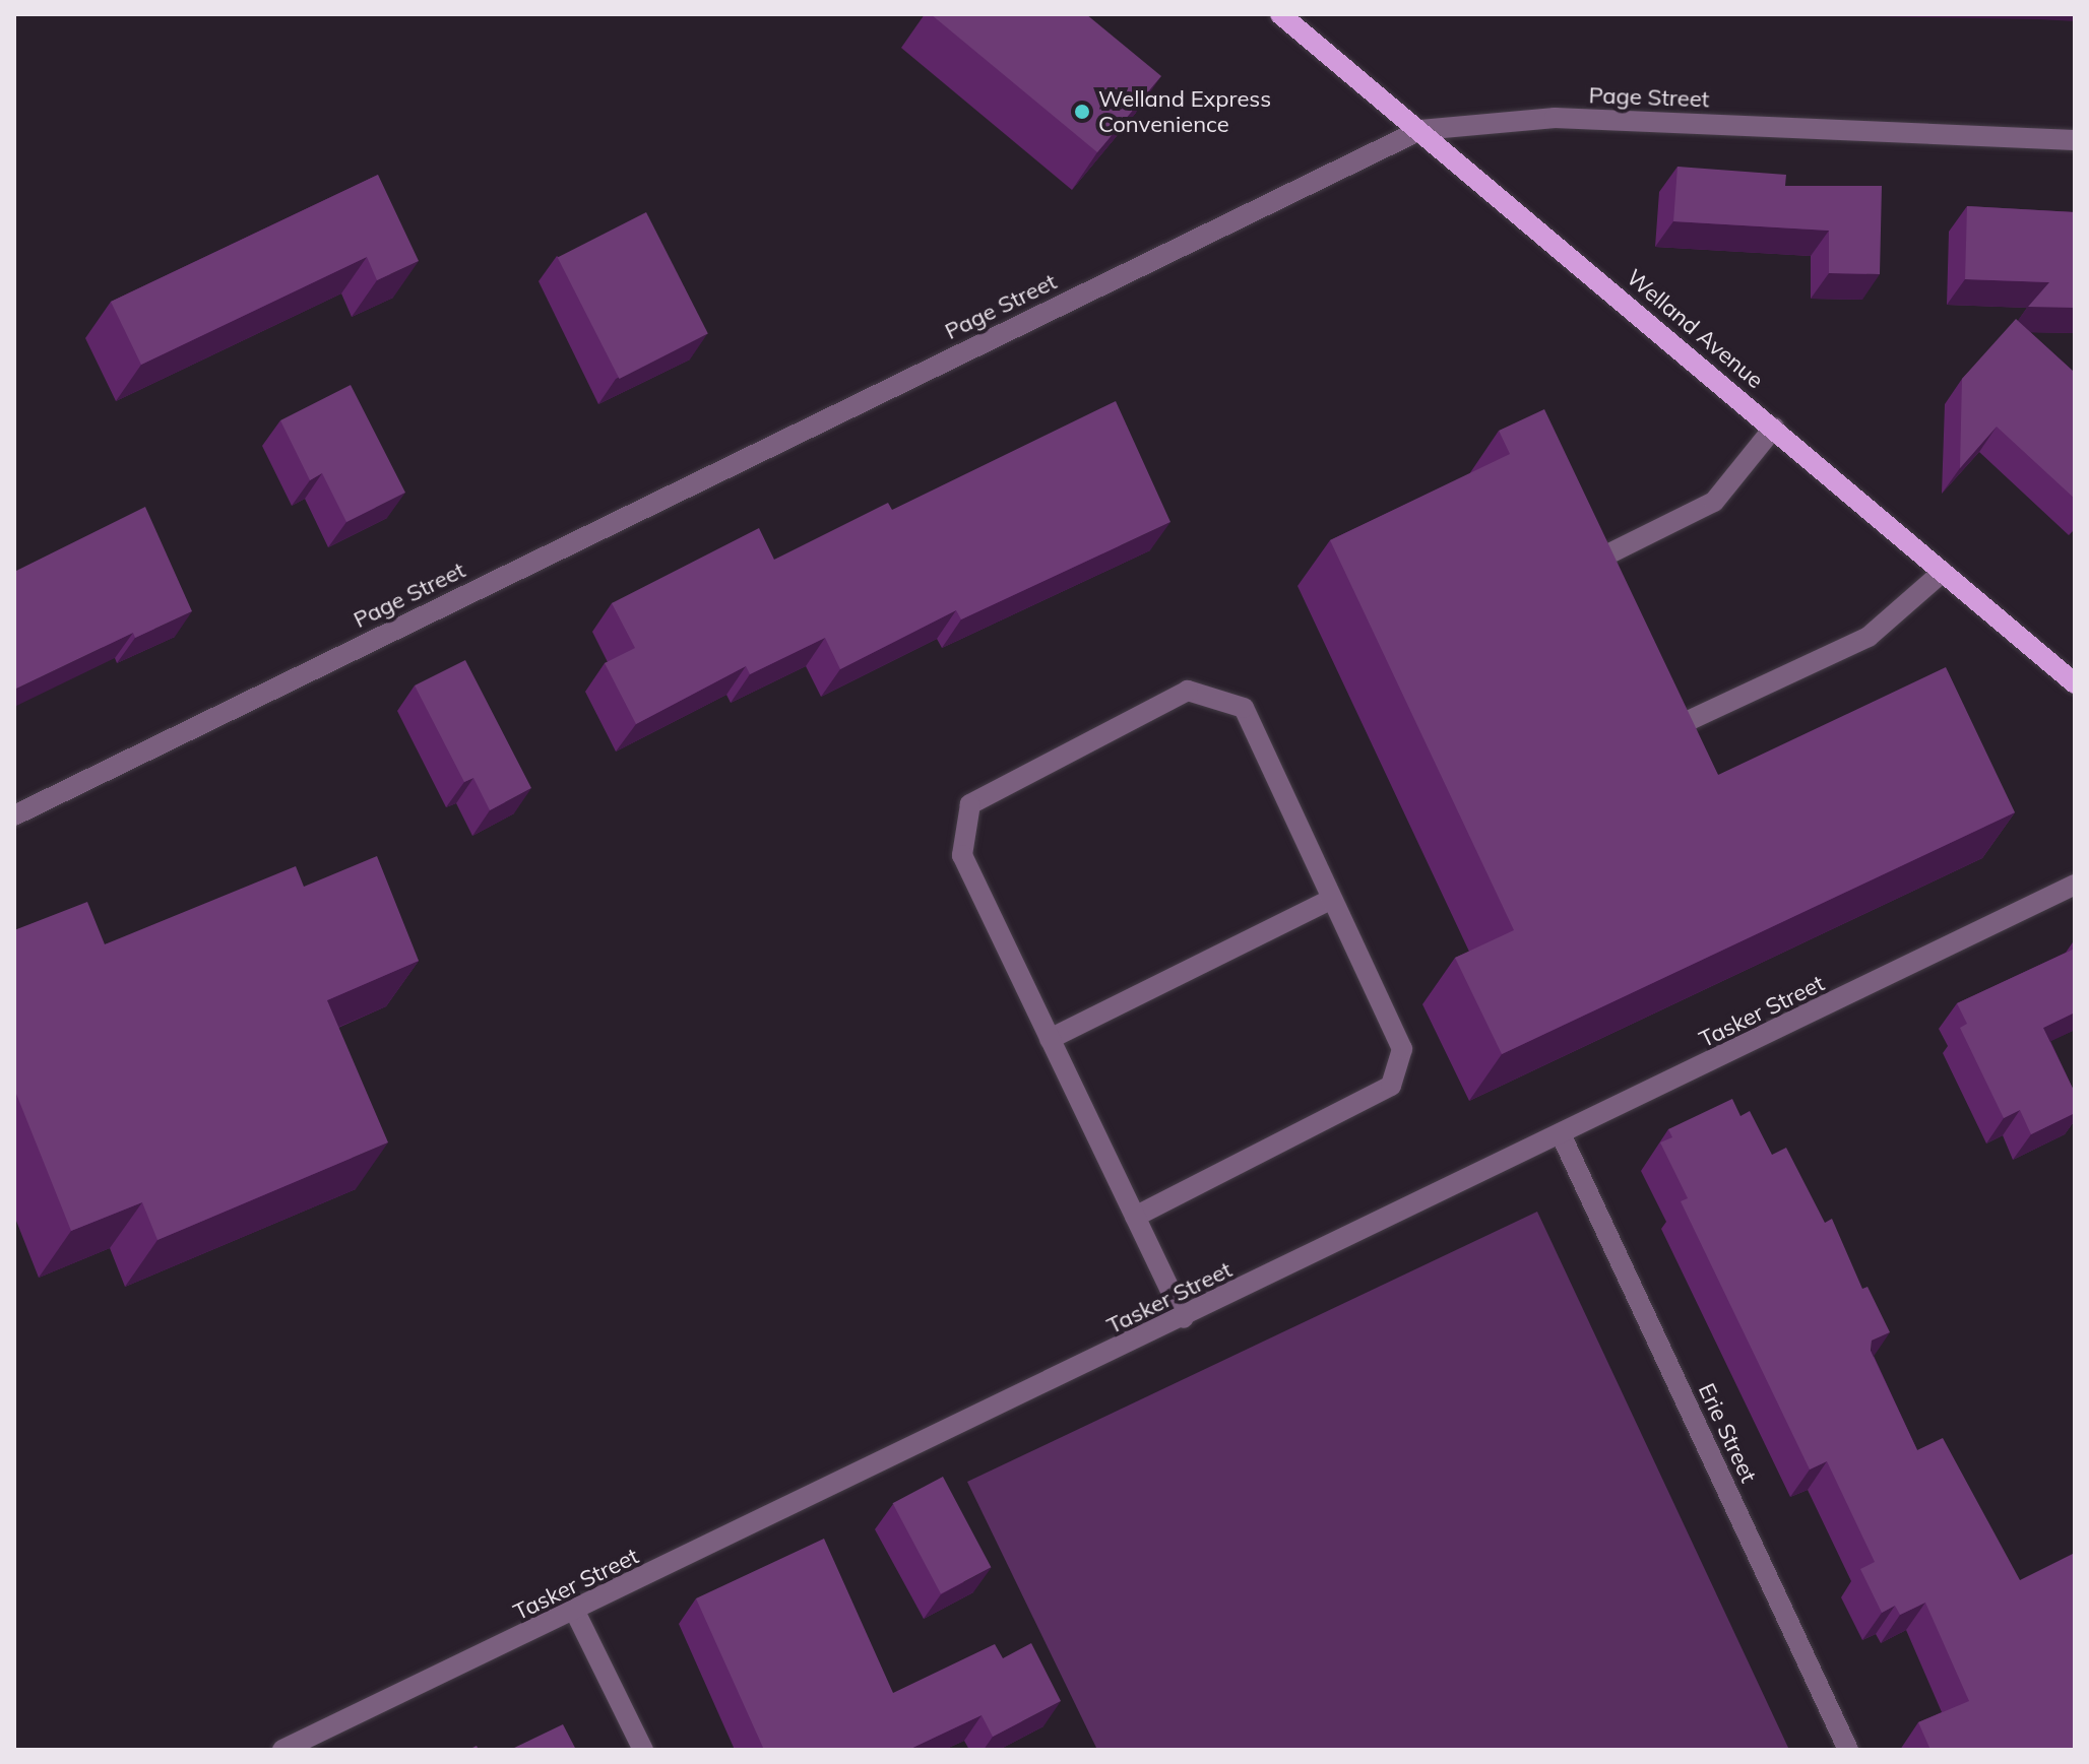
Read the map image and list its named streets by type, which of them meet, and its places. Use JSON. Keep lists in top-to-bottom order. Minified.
{"streets":{"main road":["Welland Avenue"],"street":["Page Street","Tasker Street","Erie Street"]},"crossings":[["Page Street","Welland Avenue"],["Tasker Street","Erie Street"]],"places":["Welland Express Convenience"]}
